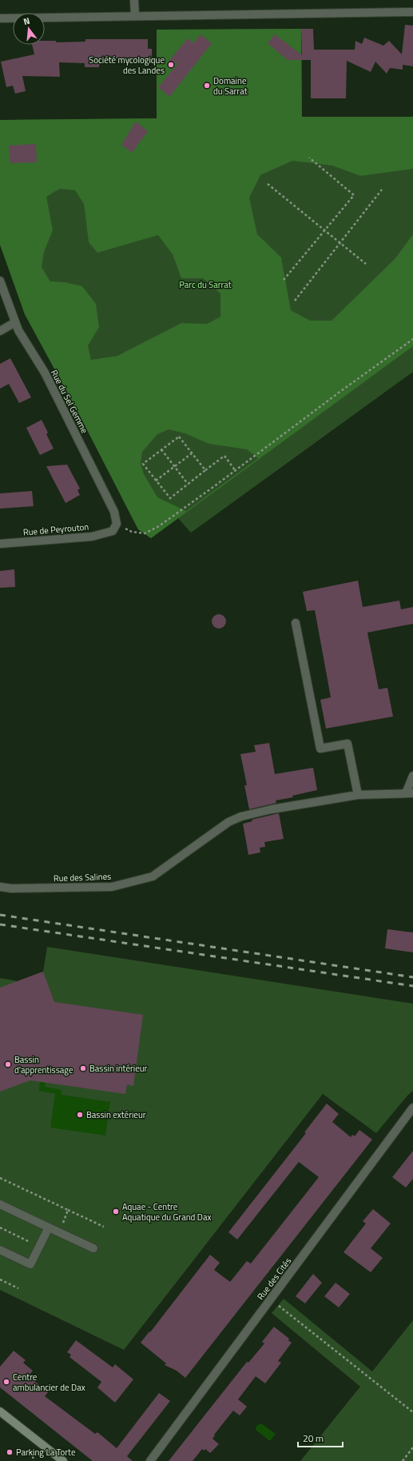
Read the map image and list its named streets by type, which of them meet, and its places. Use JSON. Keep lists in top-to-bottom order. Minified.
{"streets":{"street":["Rue du Sel Gemme","Rue de Peyrouton","Rue des Salines","Rue des Cités"]},"crossings":[["Rue du Sel Gemme","Rue de Peyrouton"]],"parks":["Parc du Sarrat"],"places":["Société mycologique des Landes","Domaine du Sarrat","Bassin d'apprentissage","Bassin intérieur","Bassin extérieur","Aquae - Centre Aquatique du Grand Dax","Centre ambulancier de Dax","Parking La Torte"],"scale_bar":"20 m","north":"top"}
